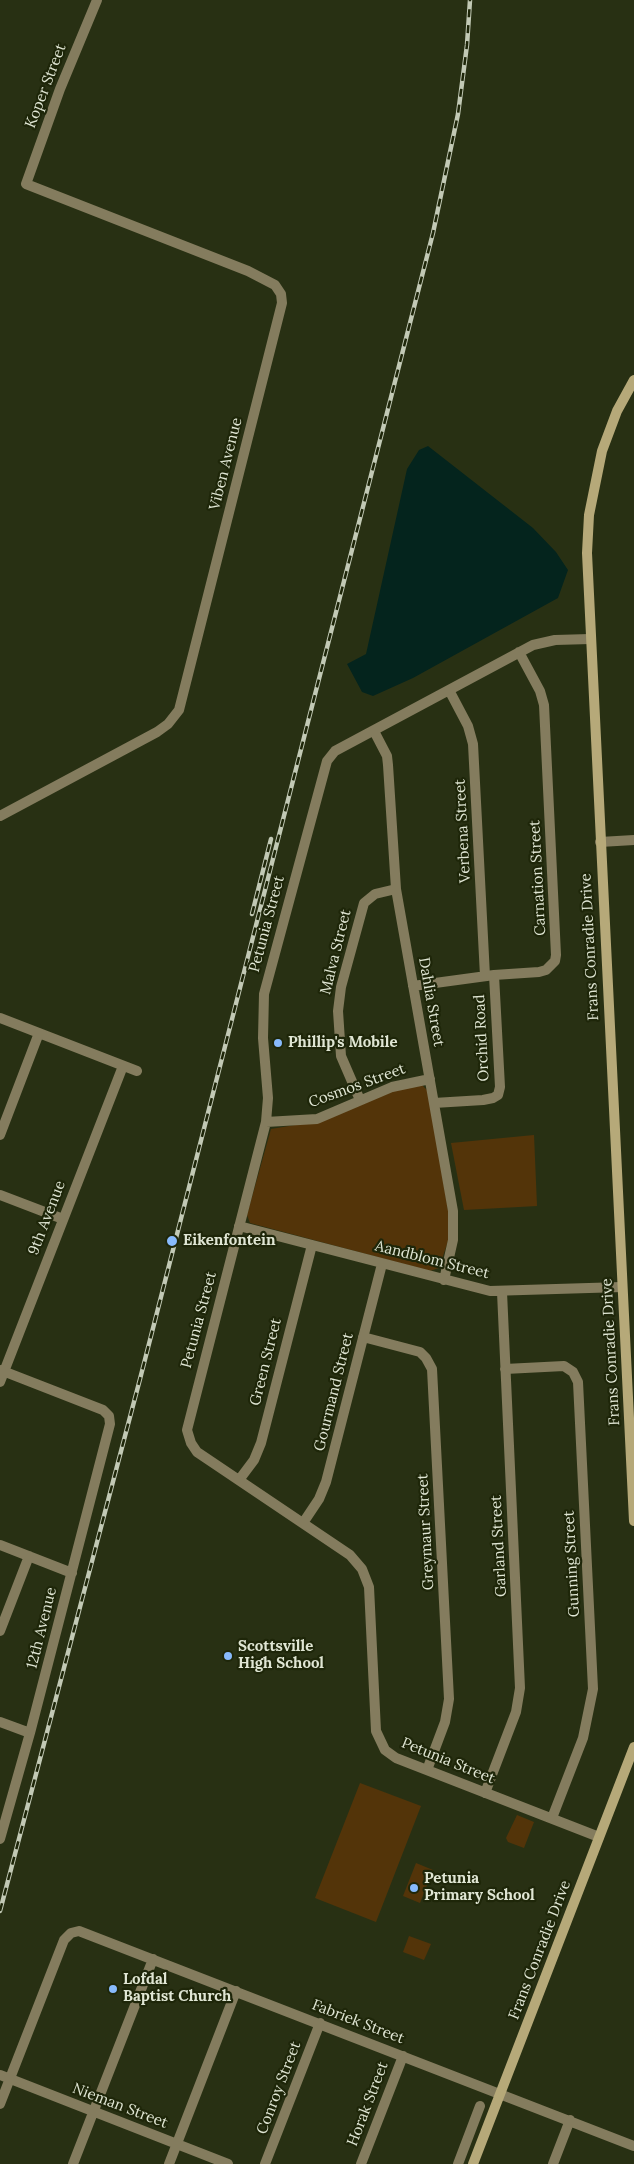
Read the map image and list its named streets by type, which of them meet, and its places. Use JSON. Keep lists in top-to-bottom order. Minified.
{"streets":{"street":["Koper Street","Viben Avenue","Verbena Street","Carnation Street","Petunia Street","Frans Conradie Drive","Malva Street","Dahlia Street","Orchid Road","Cosmos Street","9th Avenue","Aandblom Street","Green Street","Gourmand Street","Greymaur Street","Garland Street","Gunning Street","12th Avenue","Fabriek Street","Conroy Street","Horak Street","Nieman Street"]},"crossings":[["Koper Street","Viben Avenue"],["Verbena Street","Carnation Street"],["Verbena Street","Petunia Street"],["Verbena Street","Orchid Road"],["Carnation Street","Petunia Street"],["Carnation Street","Dahlia Street"],["Carnation Street","Orchid Road"],["Petunia Street","Frans Conradie Drive"],["Petunia Street","Dahlia Street"],["Petunia Street","Cosmos Street"],["Petunia Street","Aandblom Street"],["Petunia Street","Green Street"],["Petunia Street","Gourmand Street"],["Petunia Street","Greymaur Street"],["Petunia Street","Garland Street"],["Petunia Street","Gunning Street"],["Frans Conradie Drive","Aandblom Street"],["Frans Conradie Drive","Fabriek Street"],["Malva Street","Dahlia Street"],["Malva Street","Cosmos Street"],["Dahlia Street","Orchid Road"],["Dahlia Street","Cosmos Street"],["Dahlia Street","Aandblom Street"],["9th Avenue","12th Avenue"],["Aandblom Street","Green Street"],["Aandblom Street","Gourmand Street"],["Aandblom Street","Garland Street"],["Gourmand Street","Greymaur Street"],["Garland Street","Gunning Street"],["Fabriek Street","Conroy Street"],["Fabriek Street","Horak Street"],["Fabriek Street","Nieman Street"]],"places":["Phillip's Mobile","Eikenfontein","Scottsville High School","Petunia Primary School","Lofdal Baptist Church"]}
